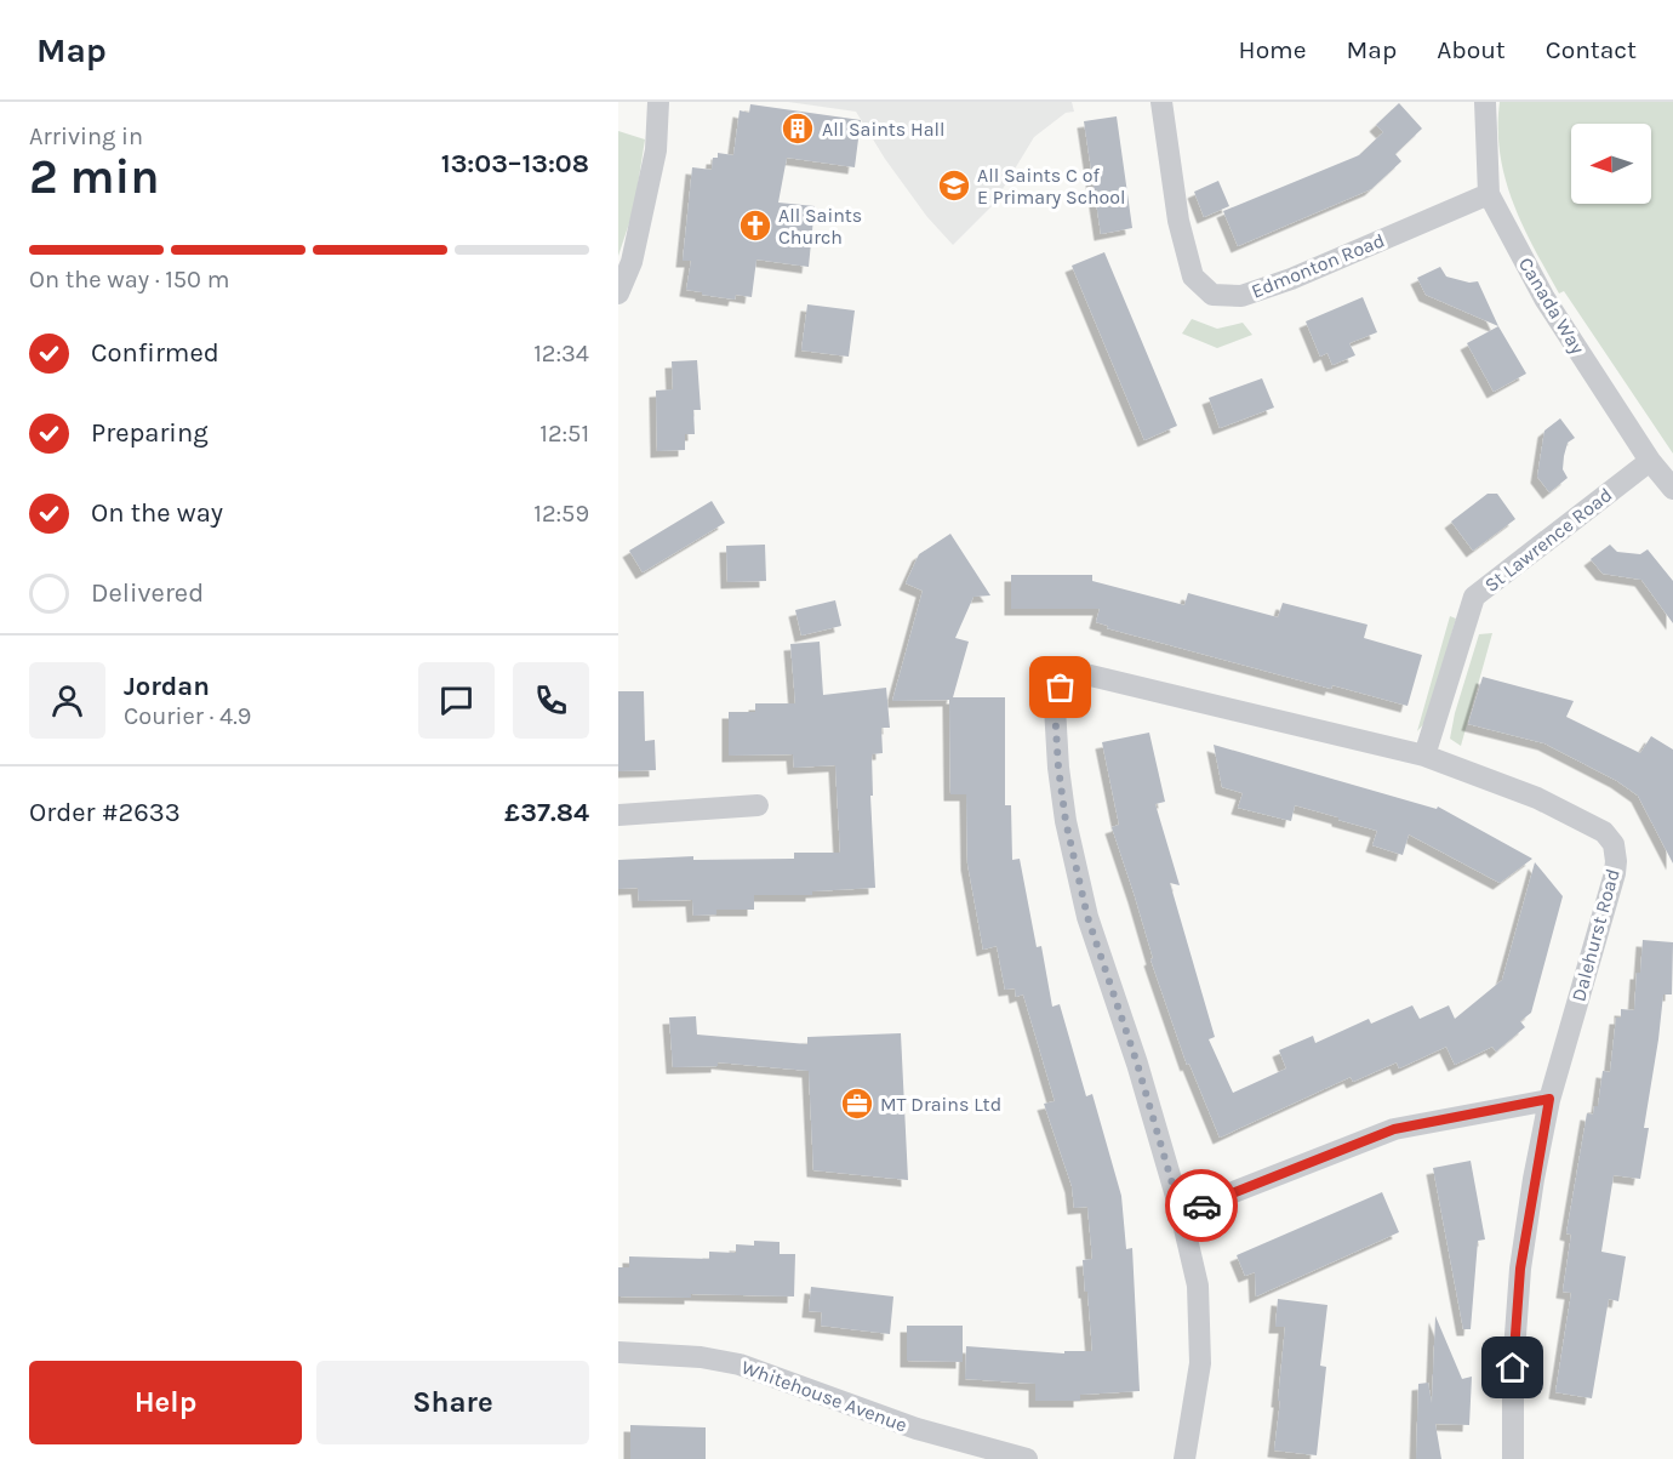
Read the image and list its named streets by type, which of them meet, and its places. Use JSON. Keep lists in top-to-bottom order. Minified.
{"streets":{"street":["Edmonton Road","Canada Way","St Lawrence Road","Dalehurst Road","Whitehouse Avenue"]},"crossings":[["Edmonton Road","Canada Way"],["Canada Way","St Lawrence Road"],["St Lawrence Road","Dalehurst Road"]],"places":{"building":["All Saints Hall"],"school or university":["All Saints C of E Primary School"],"church":["All Saints Church"],"office":["MT Drains Ltd"]},"north":"left","page":{"header":"Map","nav":["Home","Map","About","Contact"],"heading":["2 min","Arriving in","13:03–13:08"],"panel":["Jordan","Courier · 4.9","Order #2633","£37.84"],"bar":"On the way · 150 m","list":[["Confirmed","12:34"],["Preparing","12:51"],["On the way","12:59"],"Delivered"],"buttons":["Help","Share"]}}
